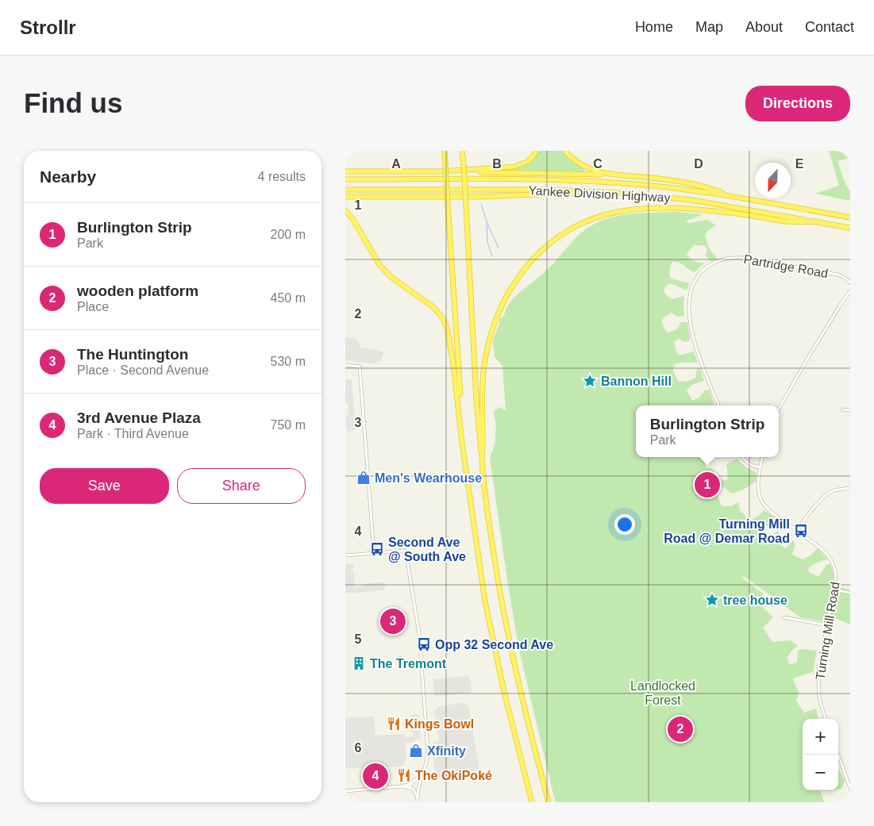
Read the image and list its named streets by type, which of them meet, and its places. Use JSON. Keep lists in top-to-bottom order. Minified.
{"streets":{"highway":["Yankee Division Highway"],"street":["Partridge Road","Turning Mill Road"]},"parks":["Landlocked Forest"],"places":{"place":["Bannon Hill","tree house"],"shop":["Men's Wearhouse","Xfinity"],"bus stop":["Turning Mill Road @ Demar Road","Second Ave @ South Ave","Opp 32 Second Ave"],"building":["The Tremont"],"restaurant":["Kings Bowl","The OkiPoké"]},"north":"bottom","page":{"header":"Strollr","nav":["Home","Map","About","Contact"],"buttons":["Directions",["Save","Share"]],"title":"Find us","heading":["Nearby","4 results"],"list":[{"mark":"1","name":"Burlington Strip","note":"Park","value":"200 m"},{"mark":"2","name":"wooden platform","note":"Place","value":"450 m"},{"mark":"3","name":"The Huntington","note":"Place · Second Avenue","value":"530 m"},{"mark":"4","name":"3rd Avenue Plaza","note":"Park · Third Avenue","value":"750 m"}],"popup":["Burlington Strip","Park"],"pins":["1","3","2","4"],"map_buttons":["+","−"]},"grid":{"columns":["A","B","C","D","E"],"rows":["1","2","3","4","5","6"]}}
